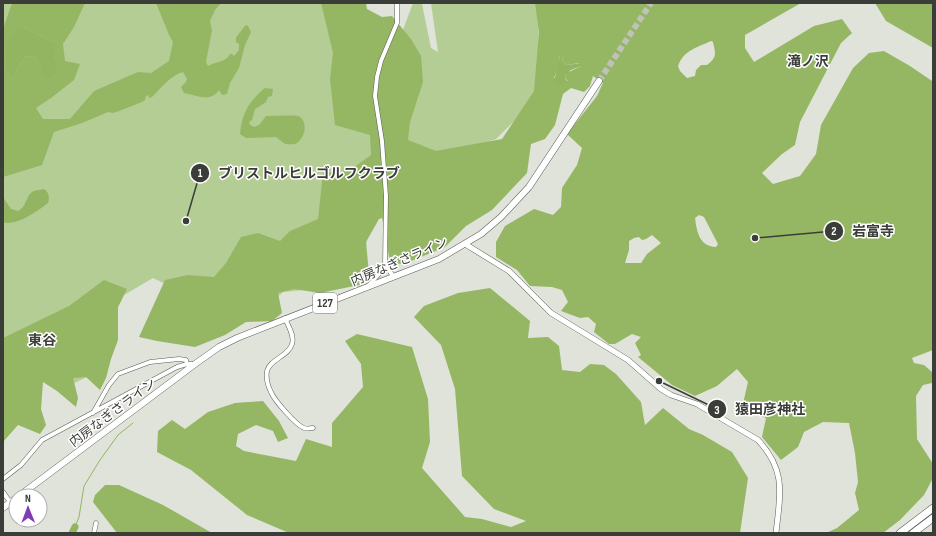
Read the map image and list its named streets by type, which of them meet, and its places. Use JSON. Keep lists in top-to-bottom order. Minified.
{"streets":{"highway":["内房なぎさライン","127"]},"districts":["滝ノ沢","東谷"],"places":["ブリストルヒルゴルフクラブ","岩富寺","猿田彦神社"],"north":"top"}
